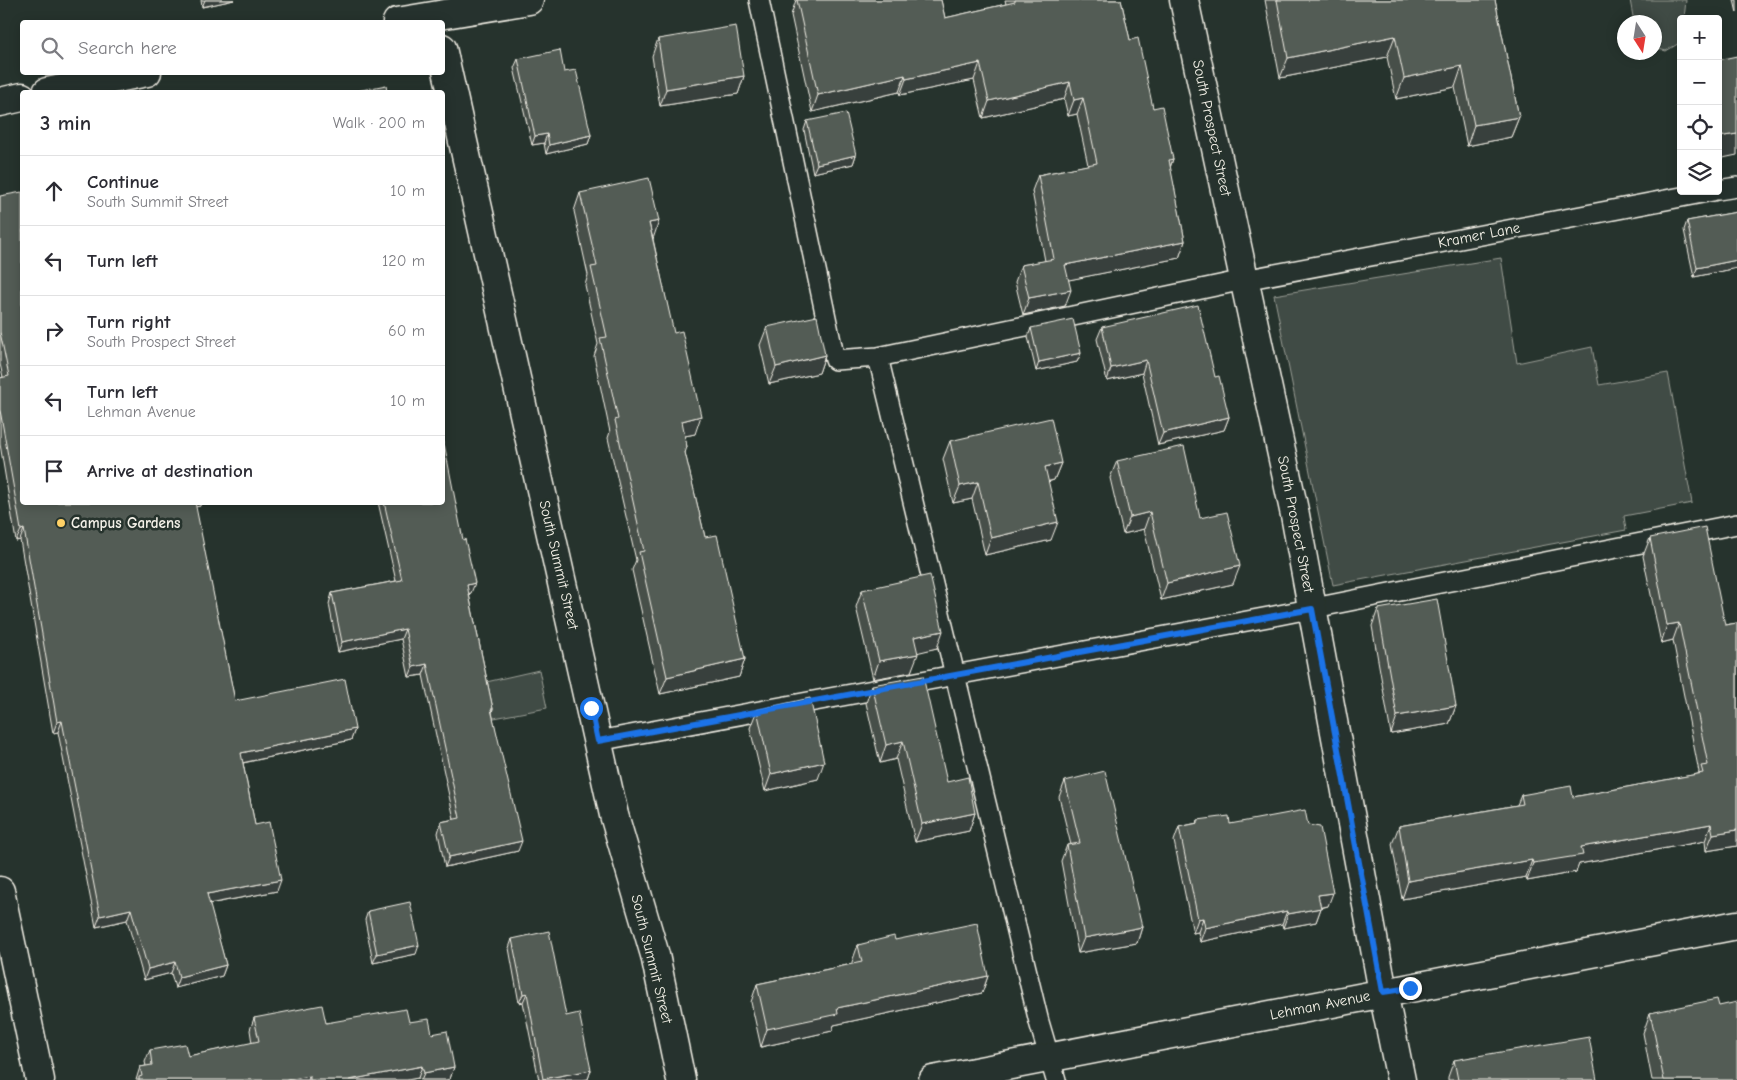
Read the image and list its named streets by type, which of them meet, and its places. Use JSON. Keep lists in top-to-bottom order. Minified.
{"streets":{"street":["South Prospect Street","South Summit Street","Lehman Avenue"],"lane":["Kramer Lane"]},"crossings":[["South Prospect Street","Kramer Lane"],["South Prospect Street","Lehman Avenue"]],"places":["Campus Gardens"],"north":"bottom","page":{"map_buttons":["+","−"],"search":"Search here","heading":["3 min","Walk · 200 m"],"list":[["Continue","South Summit Street","10 m"],["Turn left","120 m"],["Turn right","South Prospect Street","60 m"],["Turn left","Lehman Avenue","10 m"],"Arrive at destination"]}}
